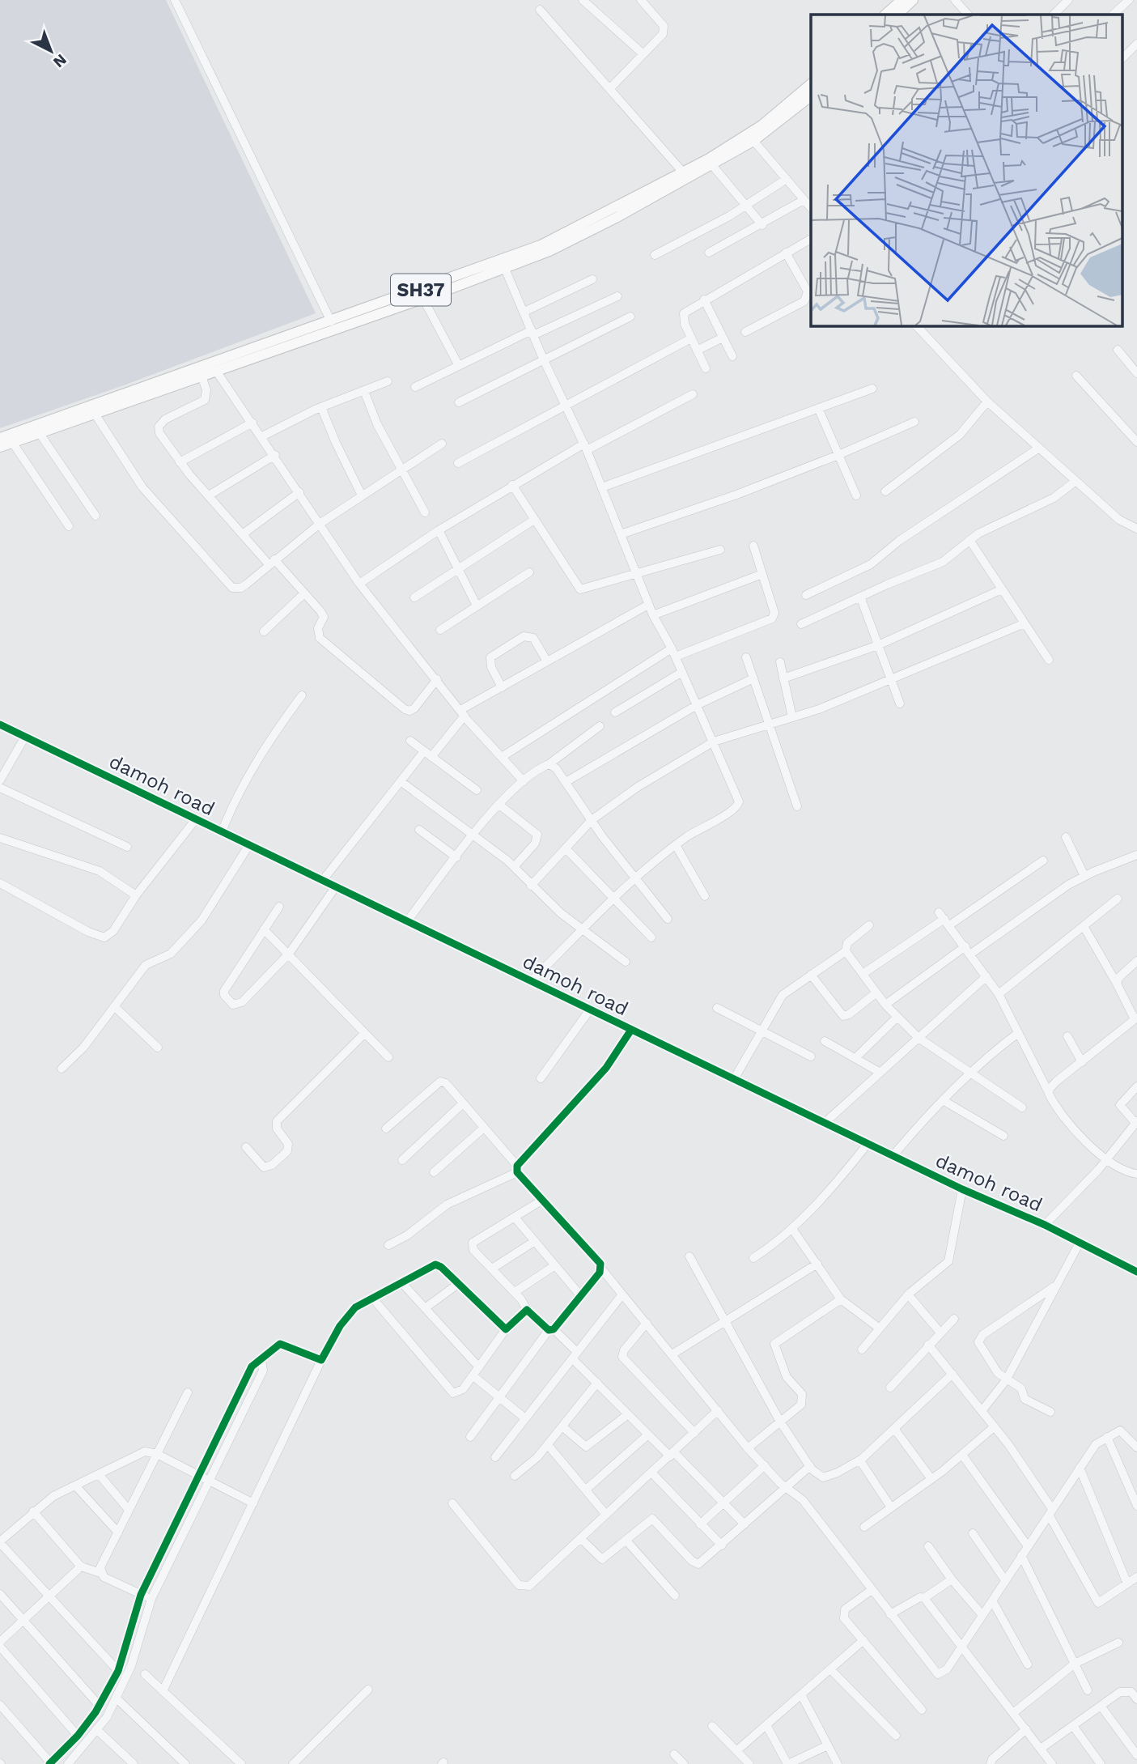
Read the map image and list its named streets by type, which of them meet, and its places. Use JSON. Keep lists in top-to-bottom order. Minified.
{"streets":{"main road":["SH37"],"street":["damoh road"]},"north":"bottom right"}
